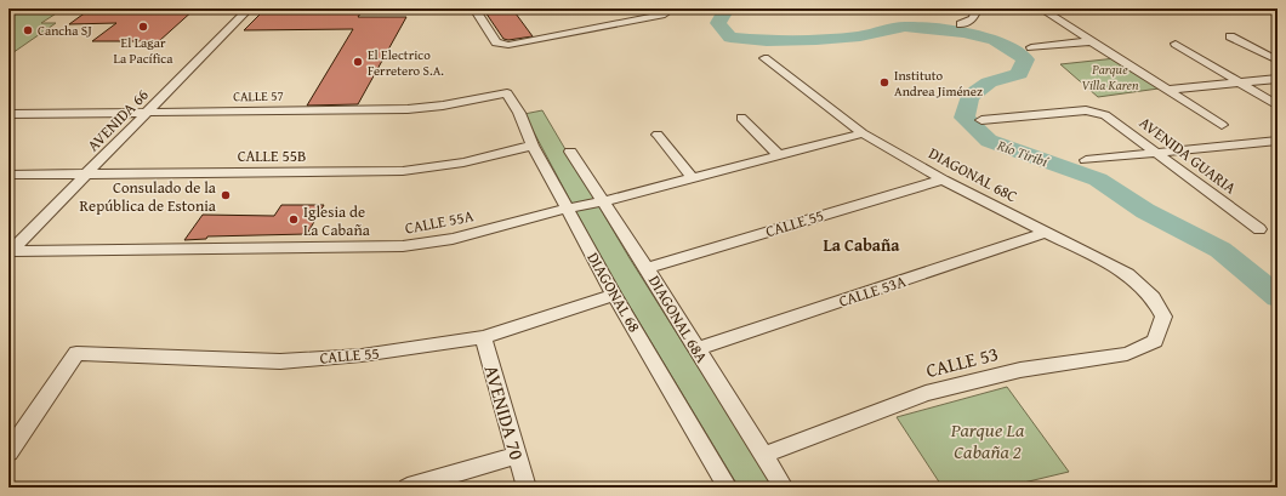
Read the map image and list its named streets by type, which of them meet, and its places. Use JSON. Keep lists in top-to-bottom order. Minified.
{"streets":{"street":["CALLE 57","AVENIDA 66","CALLE 55B","AVENIDA GUARIA","DIAGONAL 68C","CALLE 55A","CALLE 55","CALLE 53A","DIAGONAL 68","DIAGONAL 68A","CALLE 53","AVENIDA 70"]},"crossings":[["CALLE 57","AVENIDA 66"],["CALLE 57","DIAGONAL 68"],["AVENIDA 66","CALLE 55B"],["AVENIDA 66","CALLE 55A"],["CALLE 55B","DIAGONAL 68"],["DIAGONAL 68C","CALLE 55A"],["DIAGONAL 68C","CALLE 55"],["DIAGONAL 68C","CALLE 53A"],["DIAGONAL 68C","CALLE 53"],["CALLE 55A","DIAGONAL 68"],["CALLE 55A","DIAGONAL 68A"],["CALLE 55","DIAGONAL 68"],["CALLE 55","DIAGONAL 68A"],["CALLE 55","AVENIDA 70"],["CALLE 53A","DIAGONAL 68A"],["DIAGONAL 68A","CALLE 53"]],"districts":["La Cabaña"],"water":["Río Tiribí"],"parks":["Parque Villa Karen","Parque La Cabaña 2"],"places":["El Lagar La Pacífica","Cancha SJ","El Electrico Ferretero S.A.","Instituto Andrea Jiménez","Consulado de la República de Estonia","Iglesia de La Cabaña"]}
